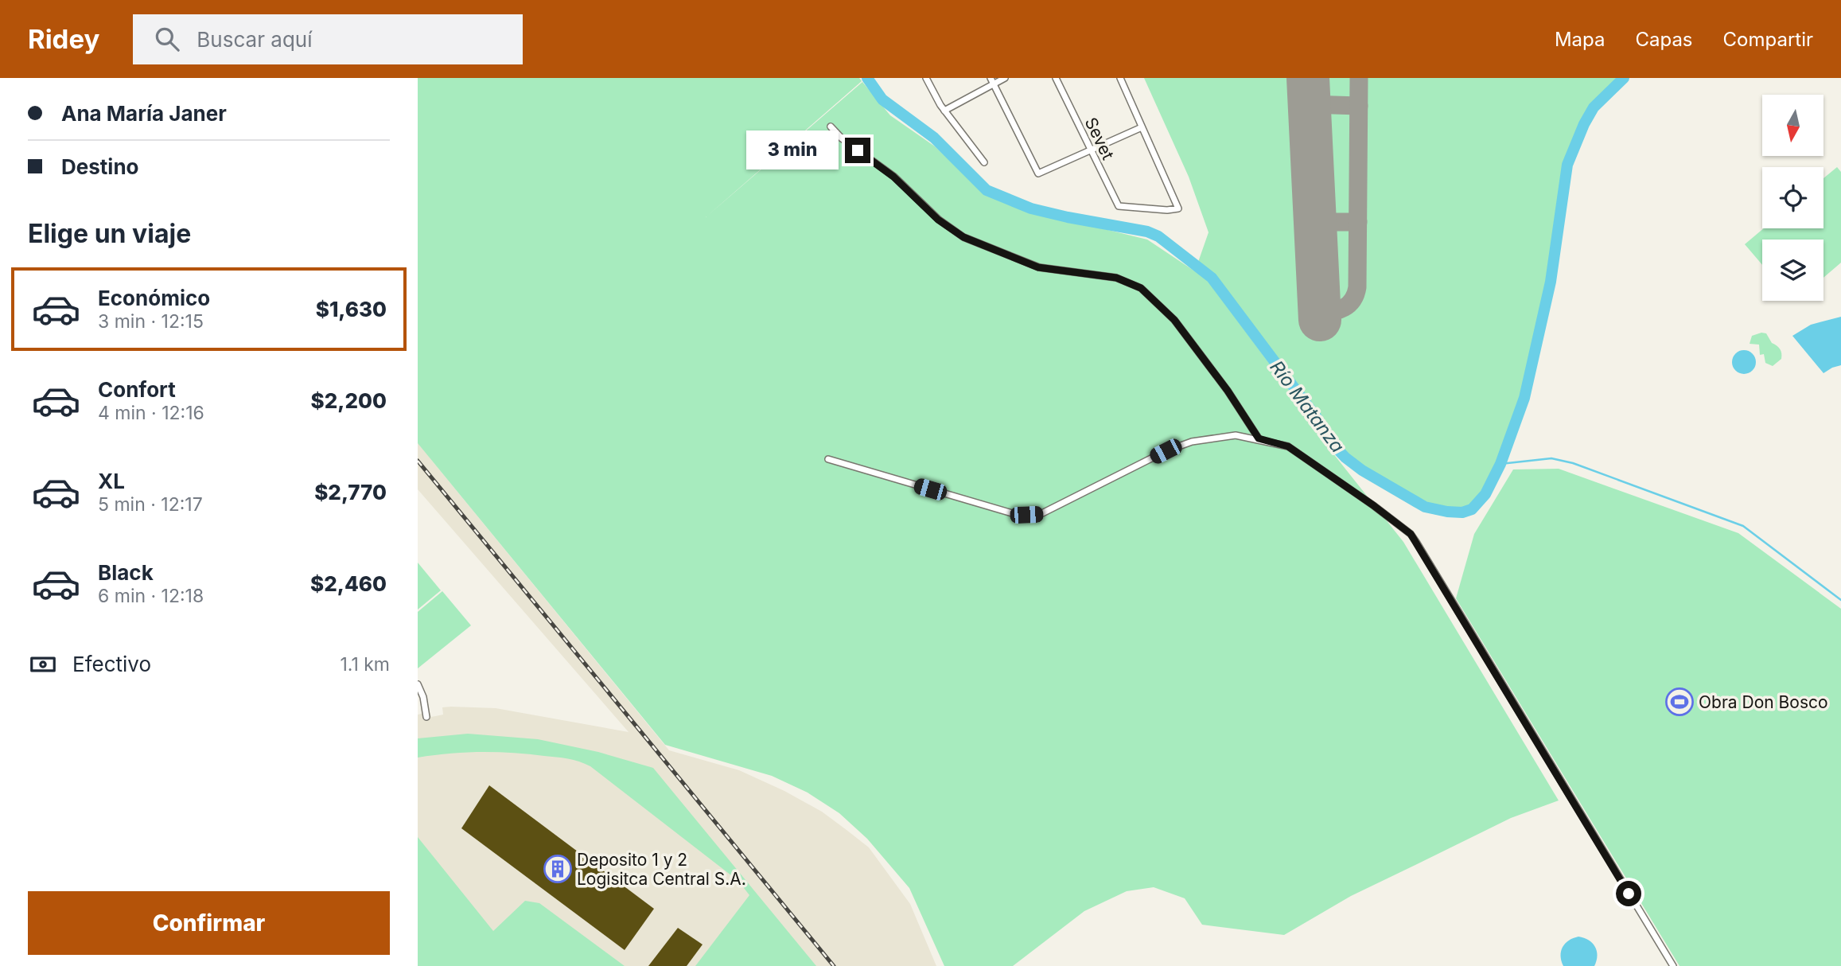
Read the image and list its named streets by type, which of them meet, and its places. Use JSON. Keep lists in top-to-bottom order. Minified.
{"streets":{"street":["Sevet"]},"water":["Río Matanza"],"places":{"sports":["Obra Don Bosco"],"building":["Deposito 1 y 2 Logisitca Central S.A."]},"north":"bottom","page":{"header":"Ridey","search":"Buscar aquí","nav":["Mapa","Capas","Compartir"],"banner":["Ana María Janer","Destino"],"bubble":"3 min","heading":"Elige un viaje","list":[{"name":"Económico","note":"3 min · 12:15","value":"$1,630"},{"name":"Confort","note":"4 min · 12:16","value":"$2,200"},{"name":"XL","note":"5 min · 12:17","value":"$2,770"},{"name":"Black","note":"6 min · 12:18","value":"$2,460"}],"pay":["Efectivo","1.1 km"],"buttons":"Confirmar"}}
